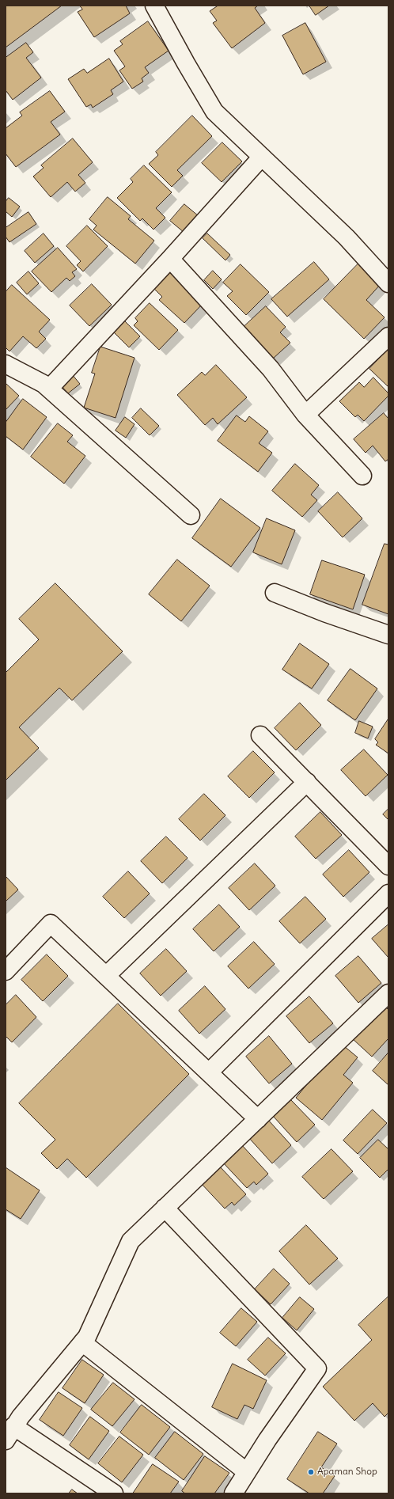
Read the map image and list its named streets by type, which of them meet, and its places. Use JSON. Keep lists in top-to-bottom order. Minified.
{"places":["Apaman Shop"]}
